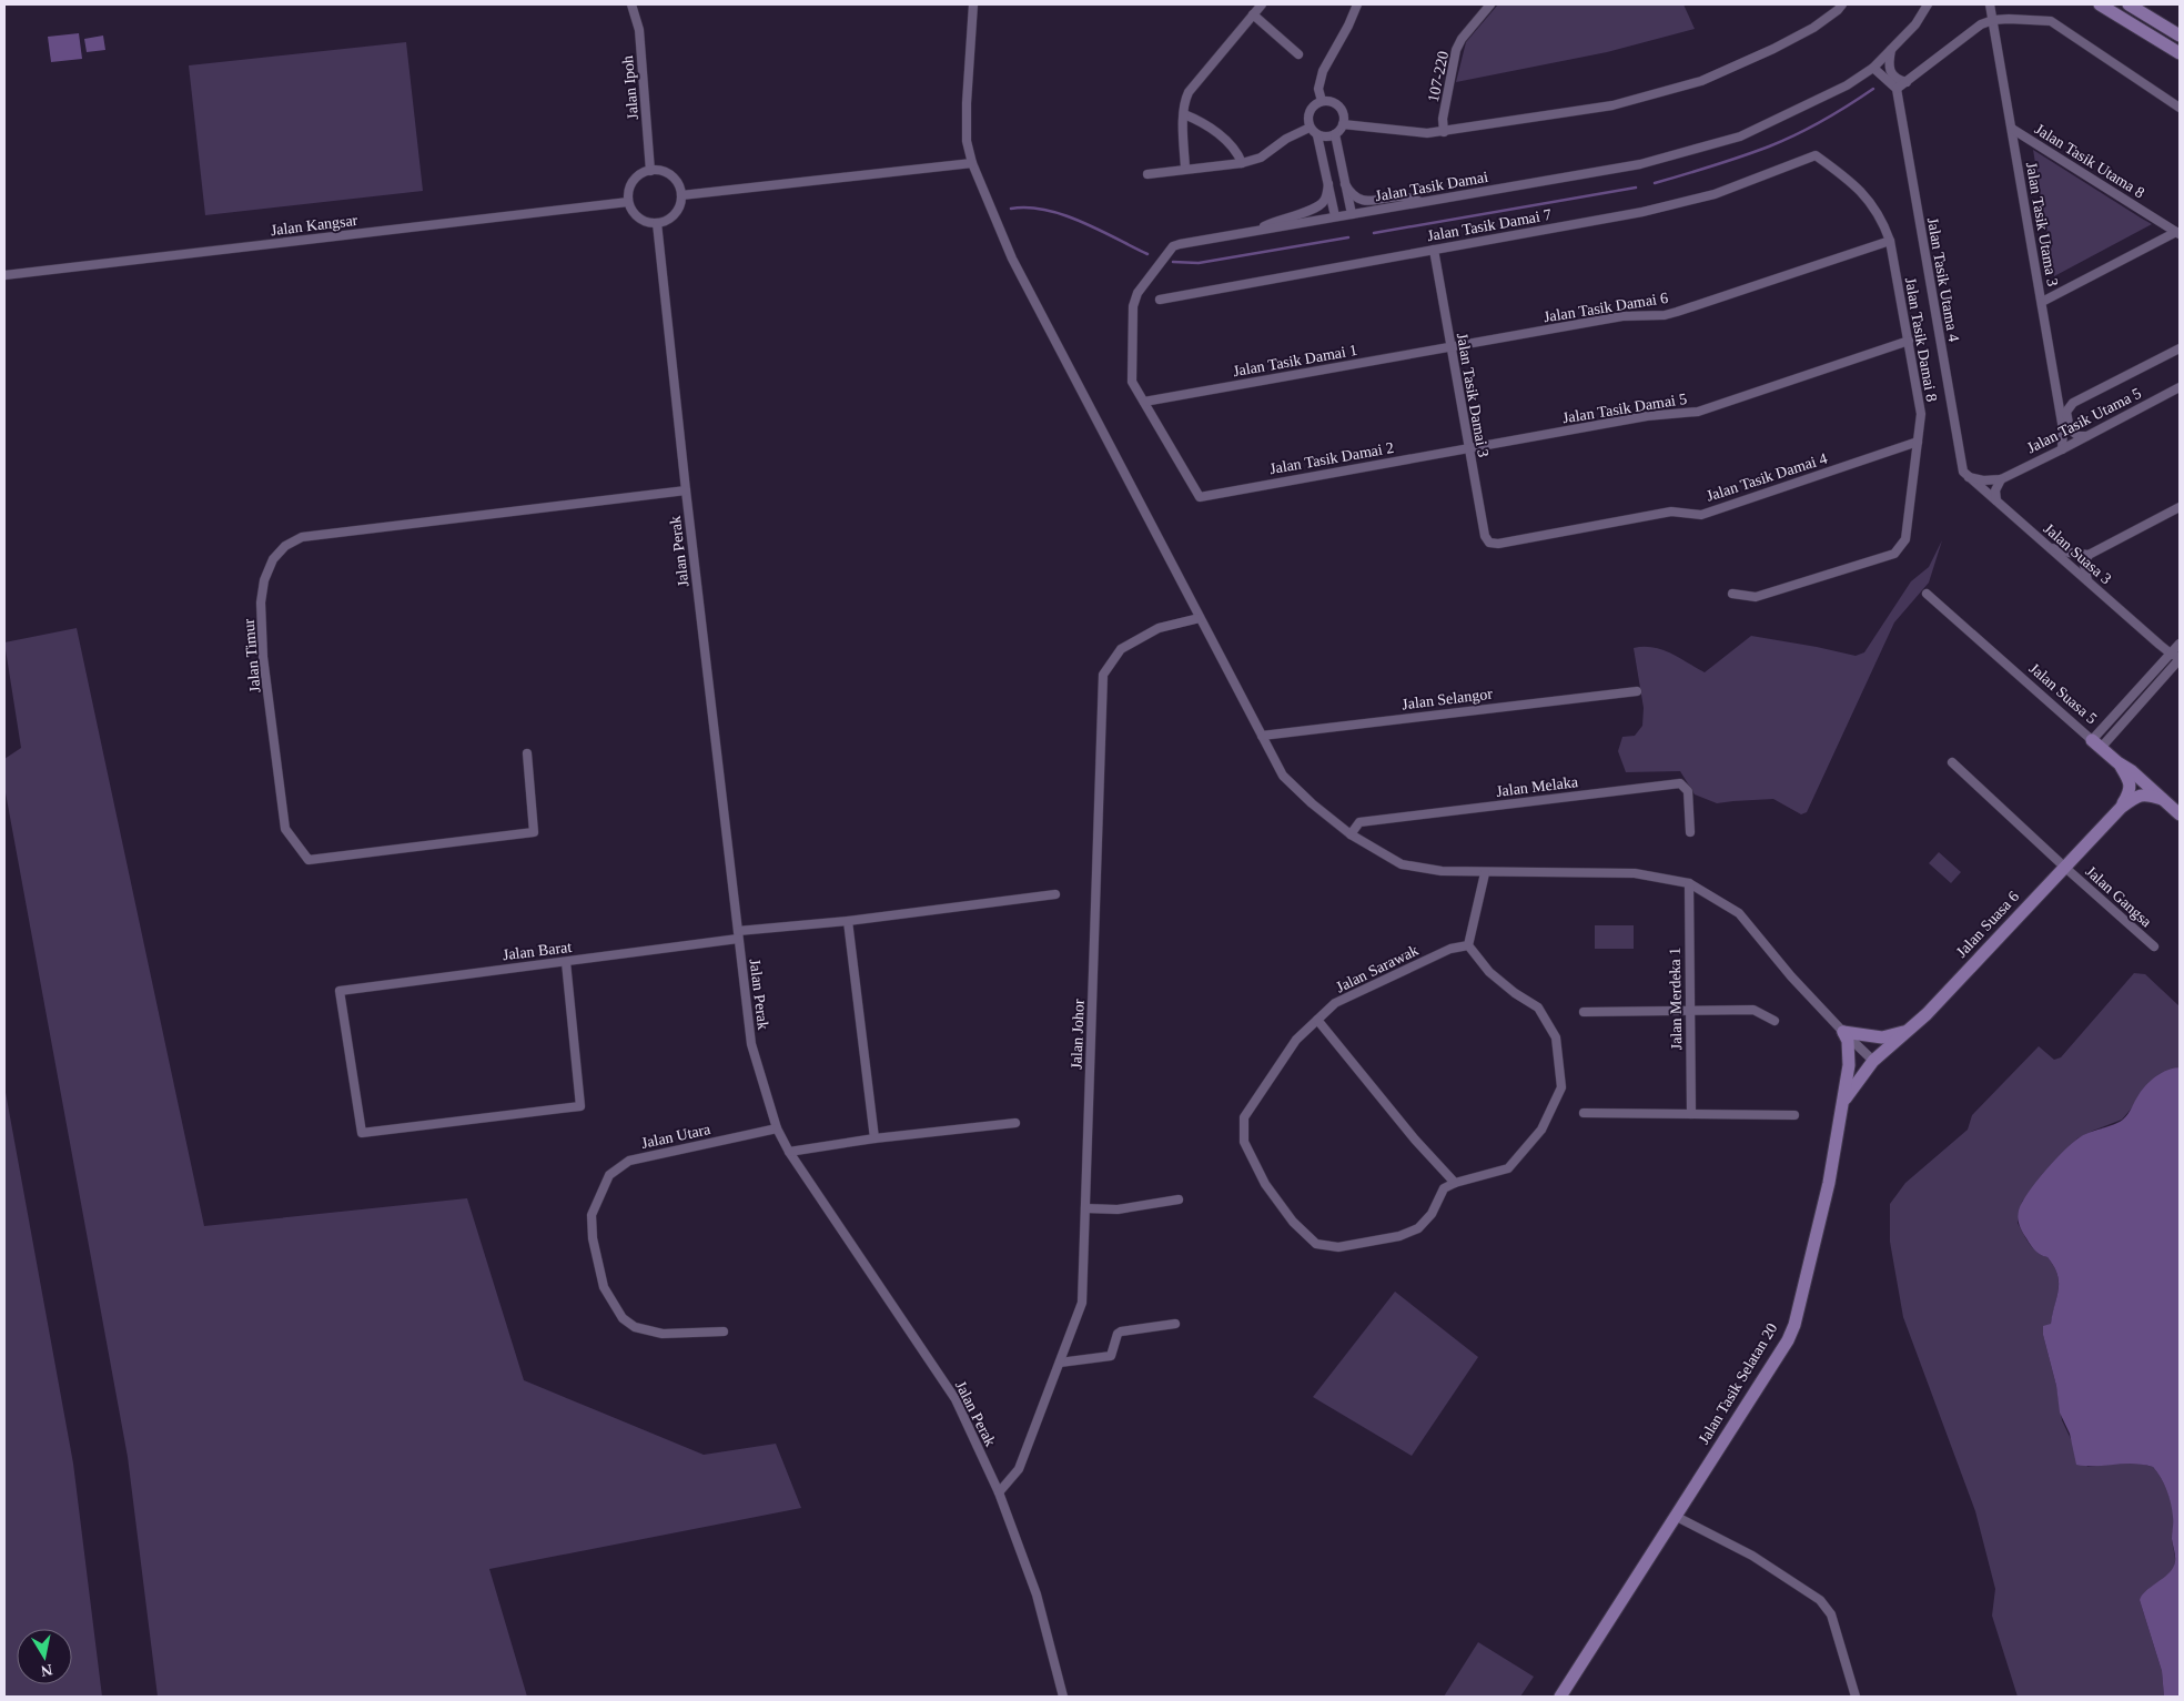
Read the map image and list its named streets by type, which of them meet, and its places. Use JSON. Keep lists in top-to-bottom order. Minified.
{"streets":{"street":["107-220","Jalan Ipoh","Jalan Tasik Utama 8","Jalan Tasik Damai","Jalan Tasik Utama 3","Jalan Kangsar","Jalan Tasik Damai 7","Jalan Tasik Utama 4","Jalan Tasik Damai 6","Jalan Tasik Damai 8","Jalan Tasik Damai 1","Jalan Tasik Damai 3","Jalan Tasik Damai 5","Jalan Tasik Utama 5","Jalan Tasik Damai 2","Jalan Tasik Damai 4","Jalan Perak","Jalan Suasa 3","Jalan Timur","Jalan Suasa 5","Jalan Selangor","Jalan Melaka","Jalan Gangsa","Jalan Suasa 6","Jalan Barat","Jalan Sarawak","Jalan Merdeka 1","Jalan Johor","Jalan Utara","Jalan Tasik Selatan 20"]},"crossings":[["Jalan Ipoh","Jalan Kangsar"],["Jalan Ipoh","Jalan Perak"],["Jalan Tasik Utama 8","Jalan Tasik Utama 3"],["Jalan Tasik Damai","Jalan Tasik Damai 1"],["Jalan Tasik Damai","Jalan Tasik Damai 2"],["Jalan Tasik Utama 3","Jalan Tasik Utama 5"],["Jalan Kangsar","Jalan Perak"],["Jalan Tasik Damai 7","Jalan Tasik Damai 8"],["Jalan Tasik Damai 7","Jalan Tasik Damai 3"],["Jalan Tasik Utama 4","Jalan Tasik Utama 5"],["Jalan Tasik Utama 4","Jalan Suasa 3"],["Jalan Tasik Damai 6","Jalan Tasik Damai 8"],["Jalan Tasik Damai 6","Jalan Tasik Damai 1"],["Jalan Tasik Damai 6","Jalan Tasik Damai 3"],["Jalan Tasik Damai 8","Jalan Tasik Damai 5"],["Jalan Tasik Damai 8","Jalan Tasik Damai 4"],["Jalan Tasik Damai 1","Jalan Tasik Damai 3"],["Jalan Tasik Damai 3","Jalan Tasik Damai 5"],["Jalan Tasik Damai 3","Jalan Tasik Damai 2"],["Jalan Tasik Damai 3","Jalan Tasik Damai 4"],["Jalan Tasik Damai 5","Jalan Tasik Damai 2"],["Jalan Tasik Utama 5","Jalan Suasa 3"],["Jalan Perak","Jalan Timur"],["Jalan Perak","Jalan Barat"],["Jalan Perak","Jalan Johor"],["Jalan Perak","Jalan Utara"],["Jalan Suasa 5","Jalan Suasa 6"],["Jalan Gangsa","Jalan Suasa 6"],["Jalan Suasa 6","Jalan Tasik Selatan 20"]],"north":"bottom"}
